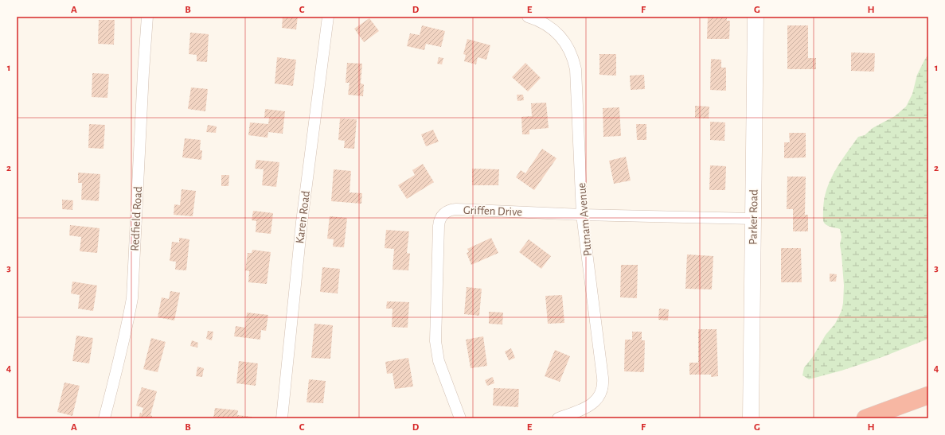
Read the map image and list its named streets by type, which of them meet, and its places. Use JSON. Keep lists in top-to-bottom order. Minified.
{"streets":{"street":["Griffen Drive","Karen Road","Parker Road","Redfield Road","Putnam Avenue"]},"crossings":[["Griffen Drive","Parker Road"],["Griffen Drive","Putnam Avenue"]],"grid":{"columns":["A","B","C","D","E","F","G","H"],"rows":["1","2","3","4"]}}
